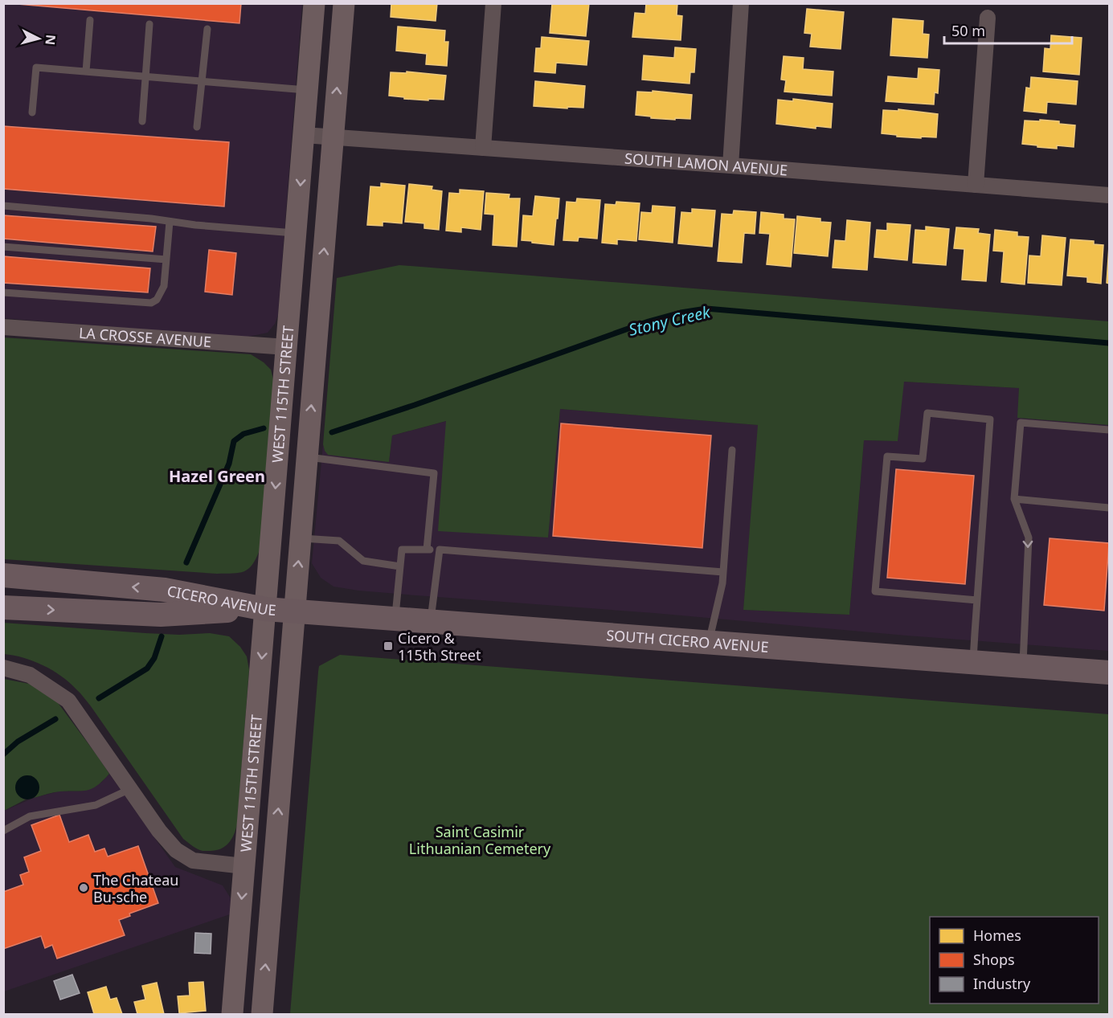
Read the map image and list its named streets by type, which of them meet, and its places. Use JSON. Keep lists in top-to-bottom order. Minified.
{"streets":{"main road":["CICERO AVENUE","SOUTH CICERO AVENUE"],"street":["SOUTH LAMON AVENUE","LA CROSSE AVENUE","WEST 115TH STREET"]},"crossings":[["SOUTH LAMON AVENUE","WEST 115TH STREET"],["LA CROSSE AVENUE","WEST 115TH STREET"],["WEST 115TH STREET","CICERO AVENUE"],["WEST 115TH STREET","SOUTH CICERO AVENUE"],["CICERO AVENUE","SOUTH CICERO AVENUE"]],"districts":["Hazel Green"],"water":["Stony Creek"],"parks":["Saint Casimir Lithuanian Cemetery"],"places":{"transit":["Cicero & 115th Street"],"other":["The Chateau Bu-sche"]},"legend":["Homes","Shops","Industry"],"scale_bar":"50 m","north":"right"}
